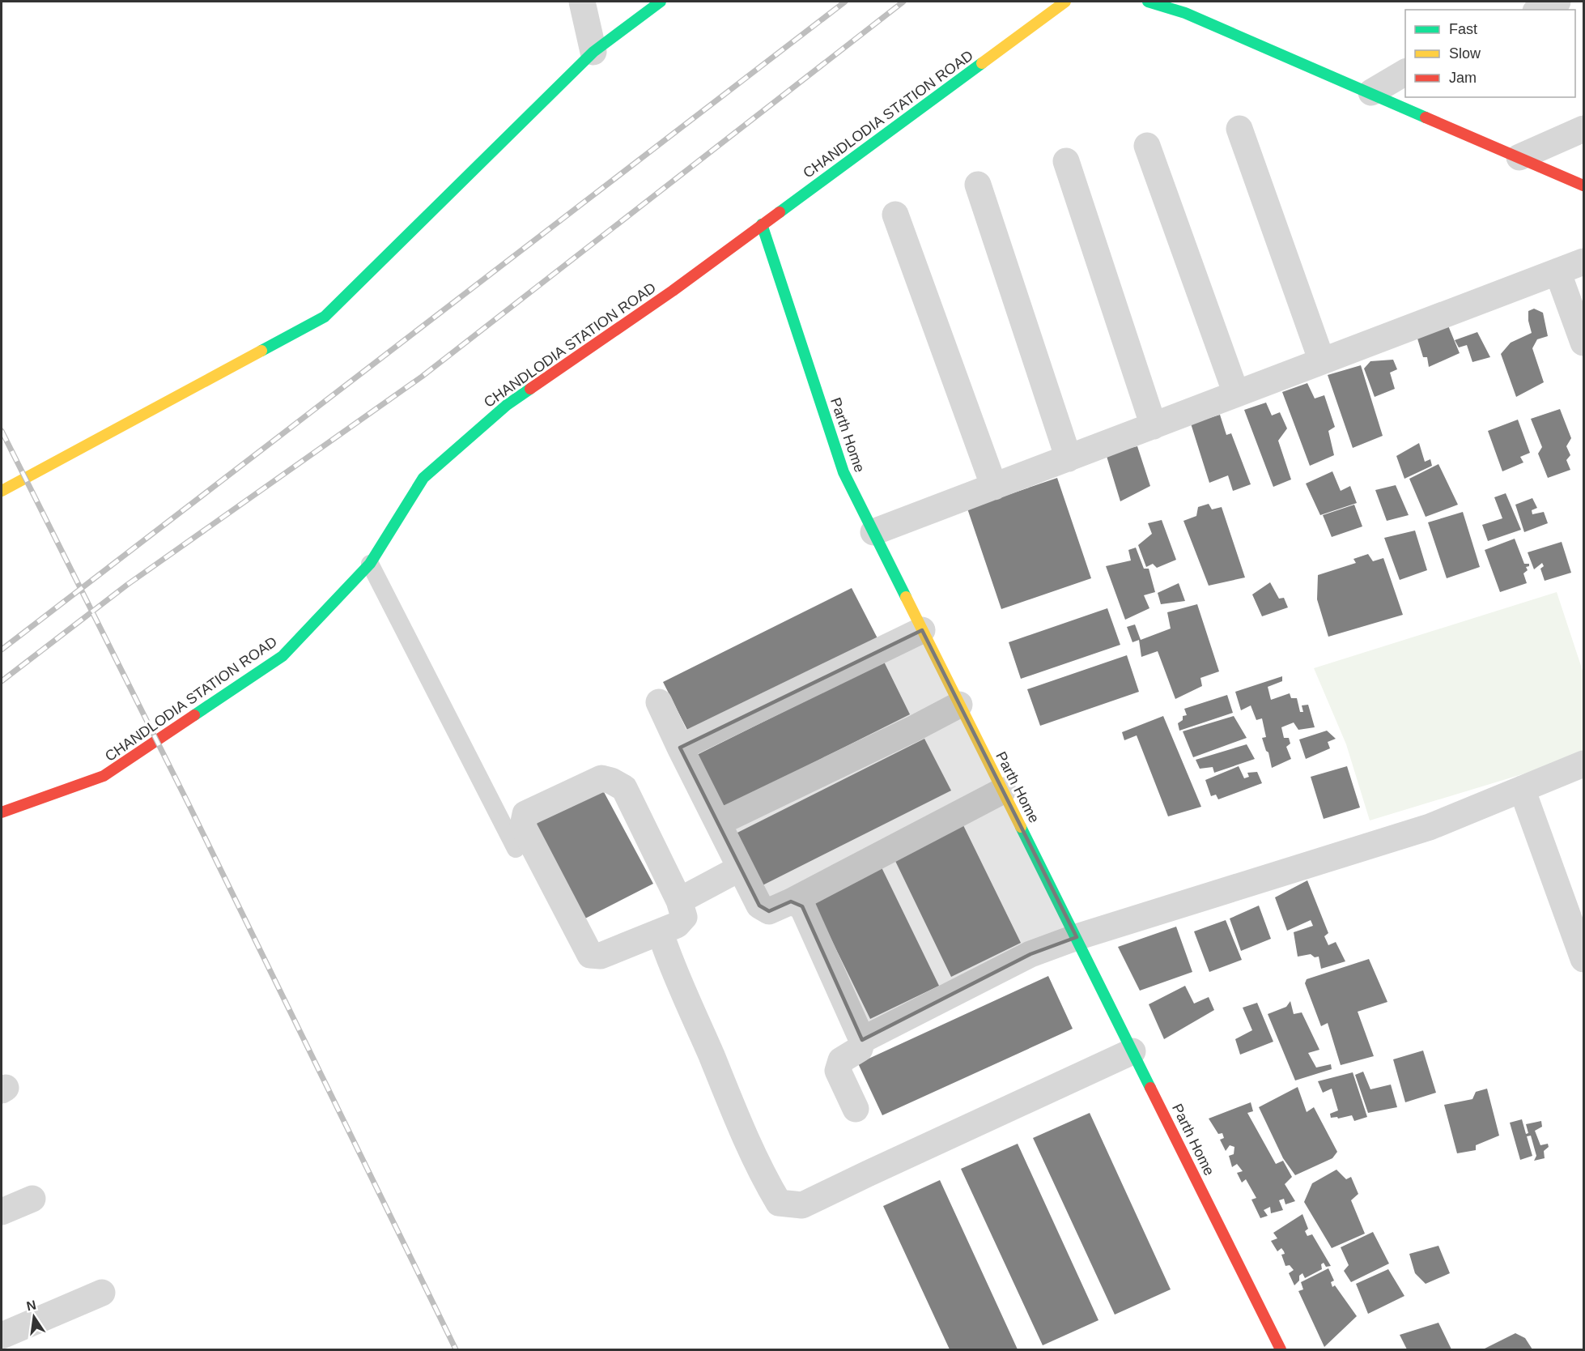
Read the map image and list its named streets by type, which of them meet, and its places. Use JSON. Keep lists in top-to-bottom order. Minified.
{"streets":{"street":["CHANDLODIA STATION ROAD","Parth Home"]},"crossings":[["CHANDLODIA STATION ROAD","Parth Home"]],"legend":["Fast","Slow","Jam"],"north":"top"}
